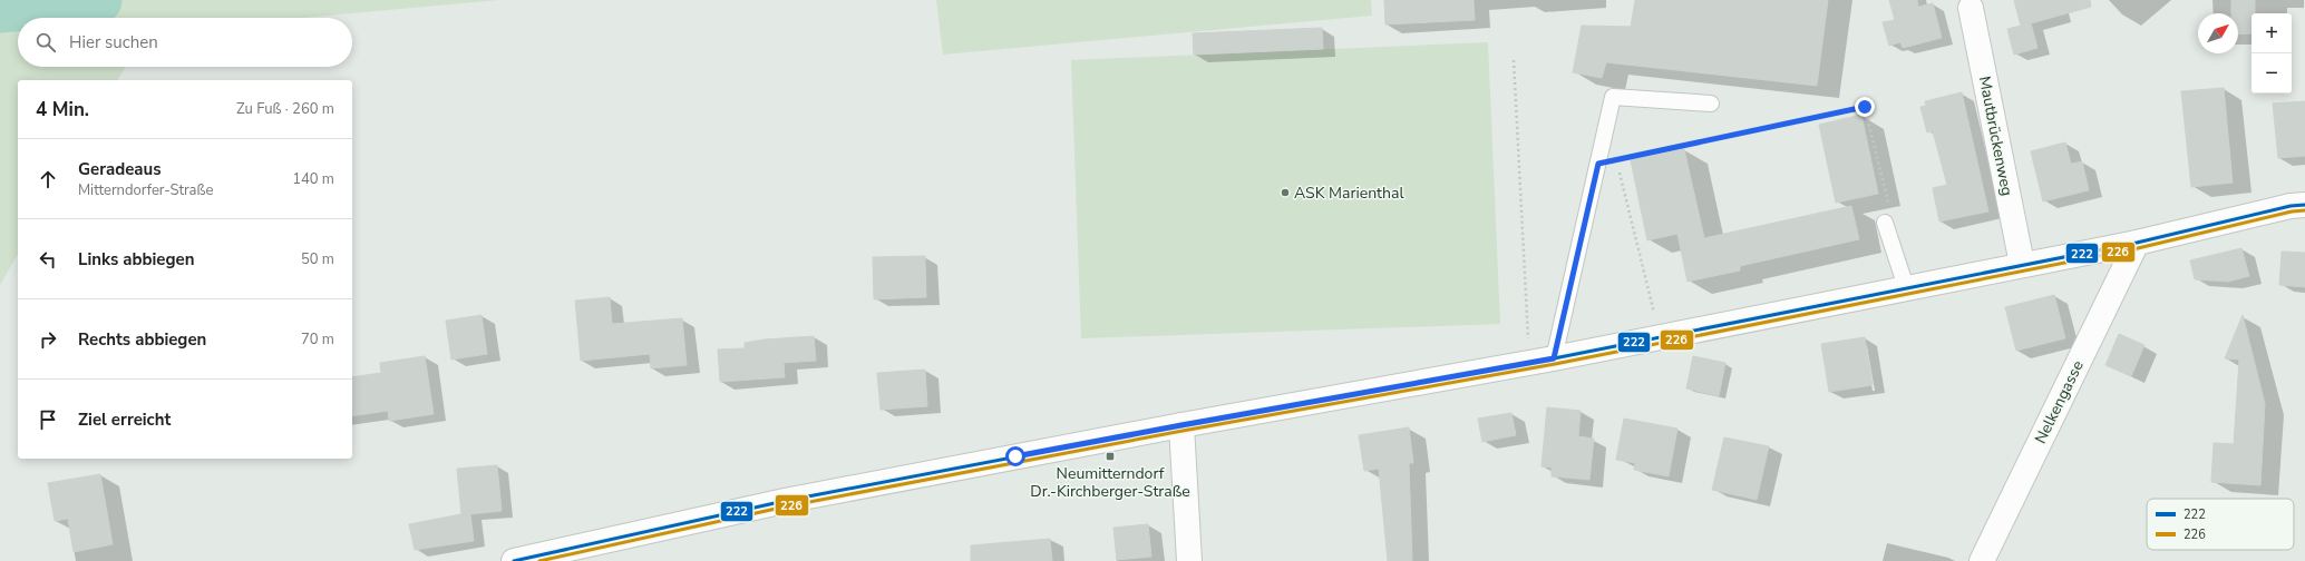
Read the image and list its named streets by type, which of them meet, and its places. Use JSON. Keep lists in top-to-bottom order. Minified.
{"streets":{"street":["Mautbrückenweg","Nelkengasse"]},"places":{"other":["ASK Marienthal"],"transit":["Neumitterndorf Dr.-Kirchberger-Straße"]},"lines":["transit line 222","transit line 226"],"legend":["222","226"],"north":"top right","page":{"map_buttons":["+","−"],"search":"Hier suchen","heading":["4 Min.","Zu Fuß · 260 m"],"list":[["Geradeaus","Mitterndorfer-Straße","140 m"],["Links abbiegen","50 m"],["Rechts abbiegen","70 m"],"Ziel erreicht"]}}
